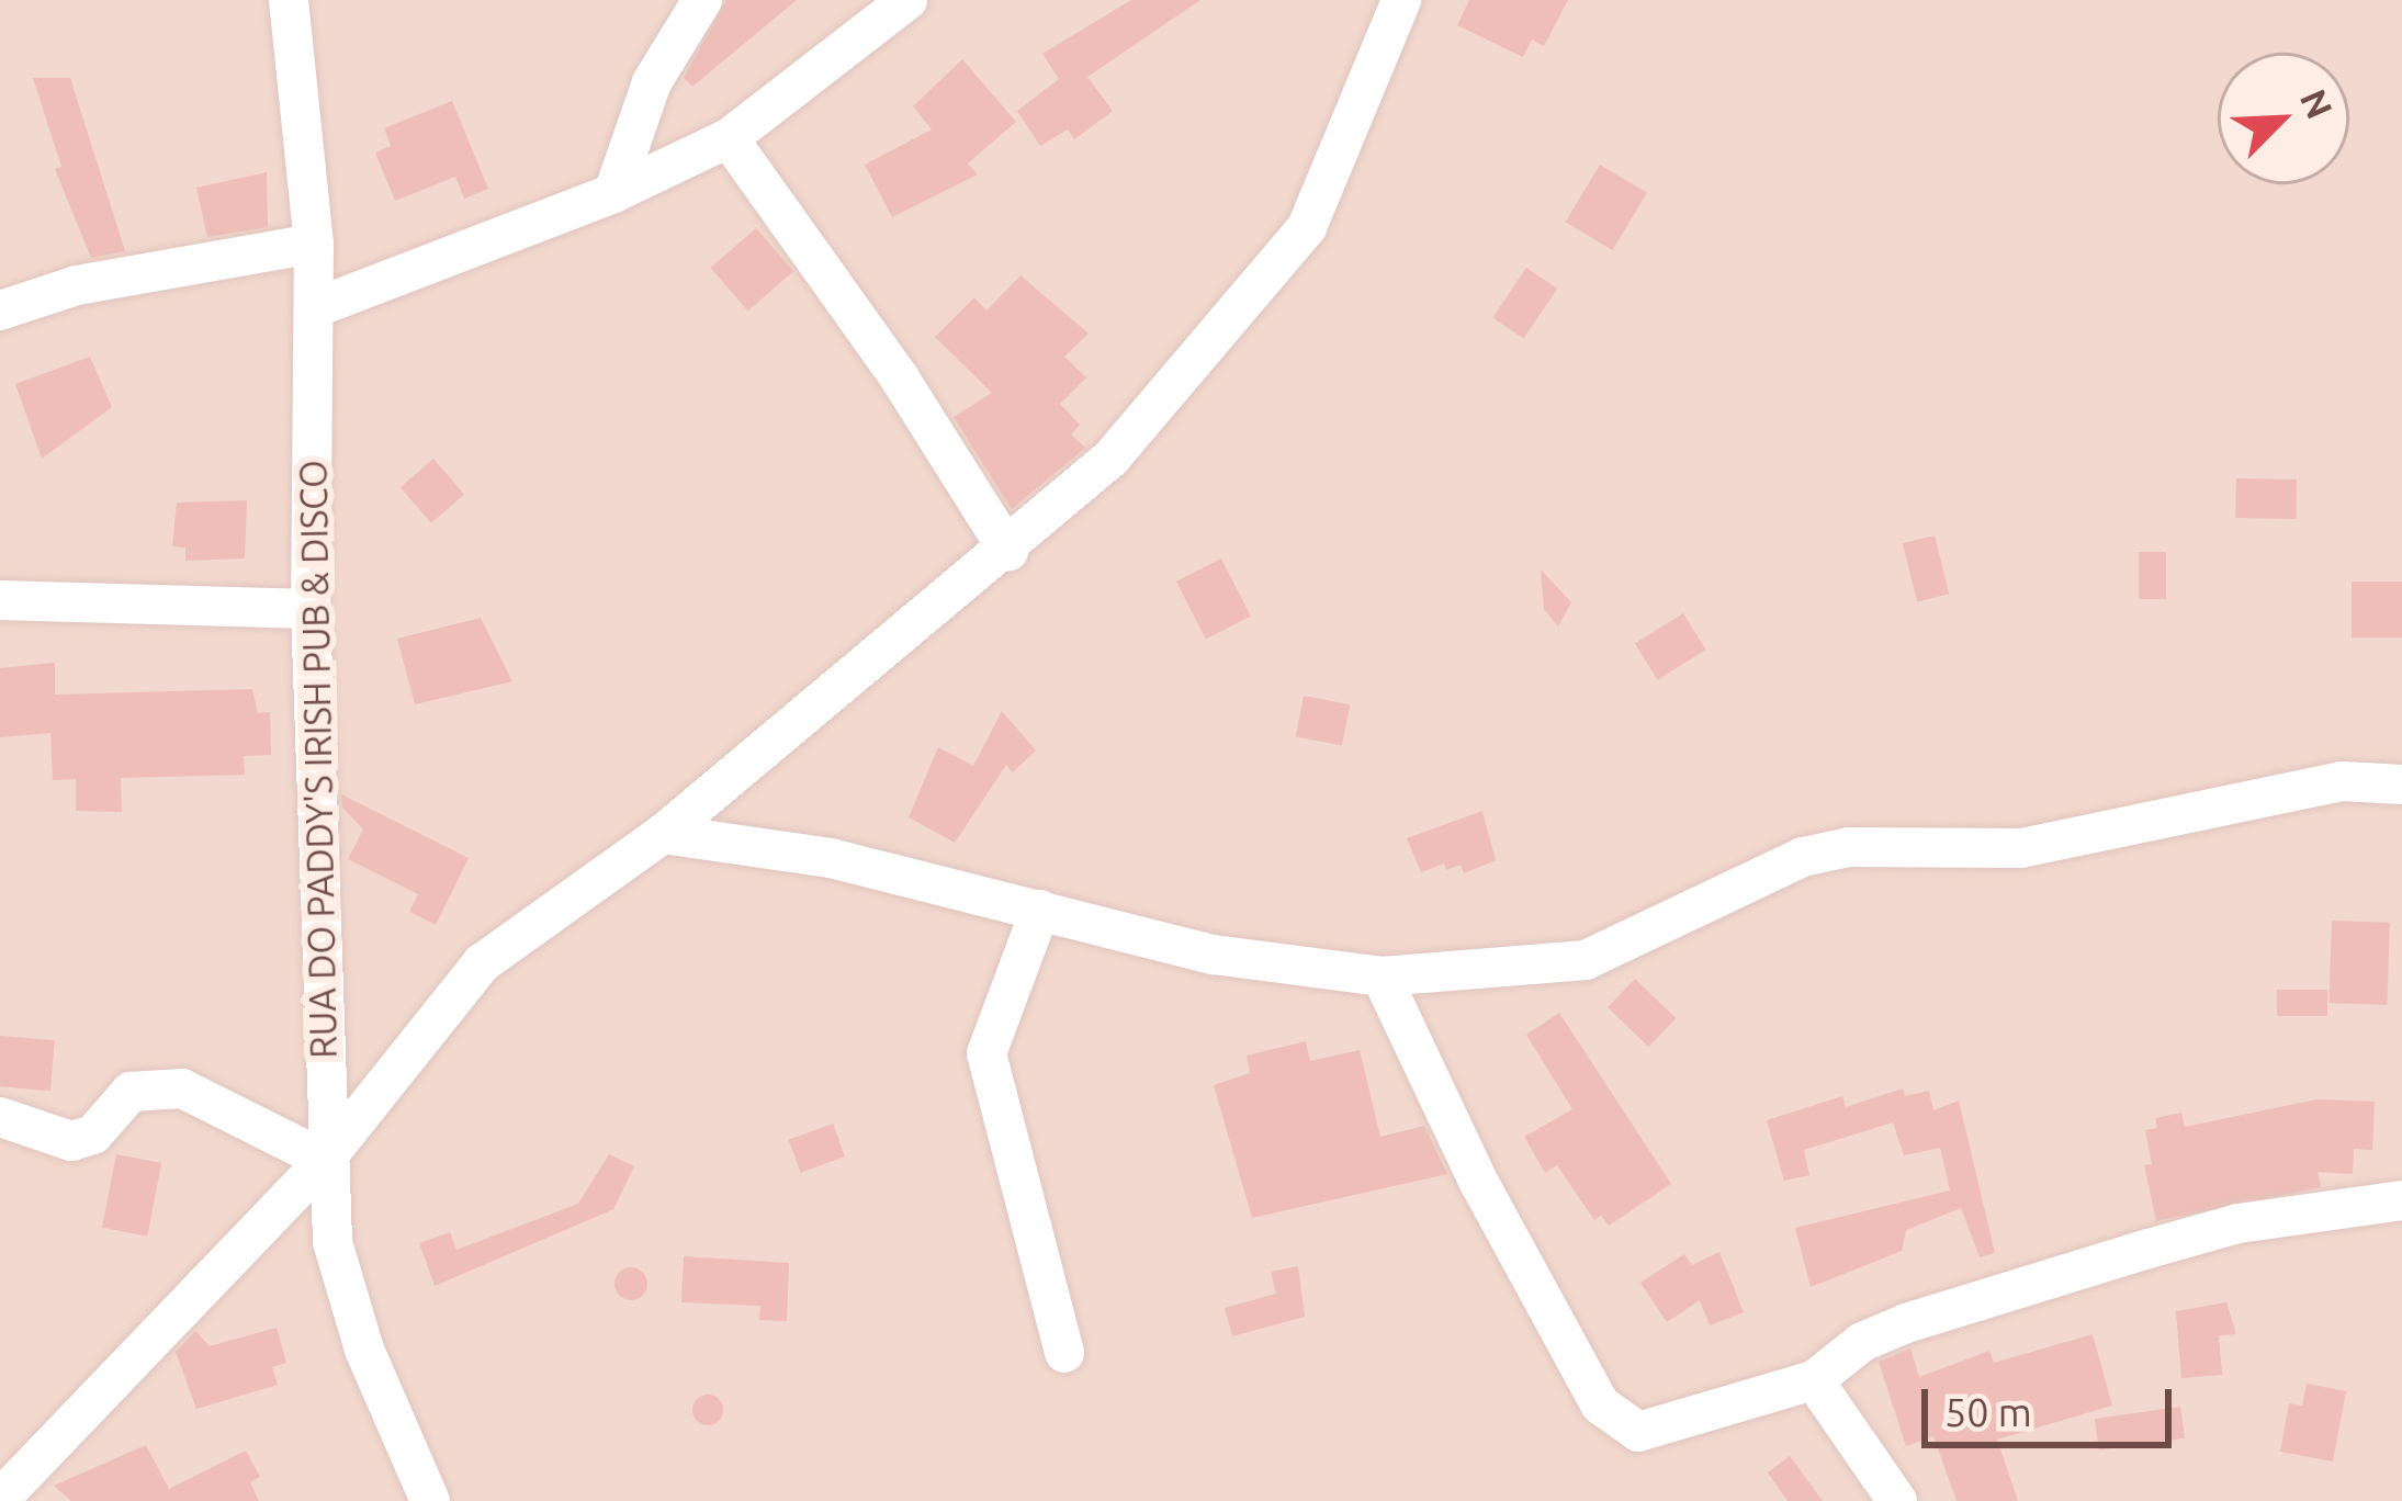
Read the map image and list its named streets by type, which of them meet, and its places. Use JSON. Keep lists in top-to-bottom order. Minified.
{"streets":{"street":["RUA DO PADDY'S IRISH PUB & DISCO"]},"scale_bar":"50 m","north":"top right"}
